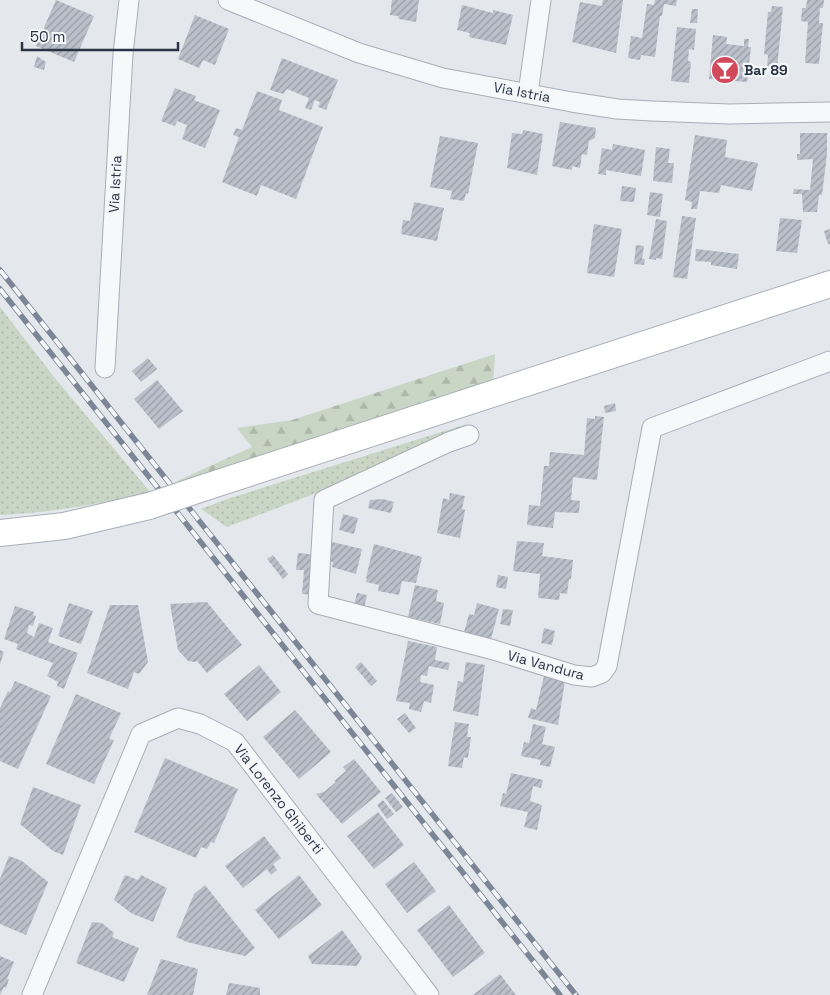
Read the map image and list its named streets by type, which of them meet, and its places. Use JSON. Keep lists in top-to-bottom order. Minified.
{"streets":{"street":["Via Istria","Via Vandura","Via Lorenzo Ghiberti"]},"places":{"bar":["Bar 89"]},"scale_bar":"50 m"}
